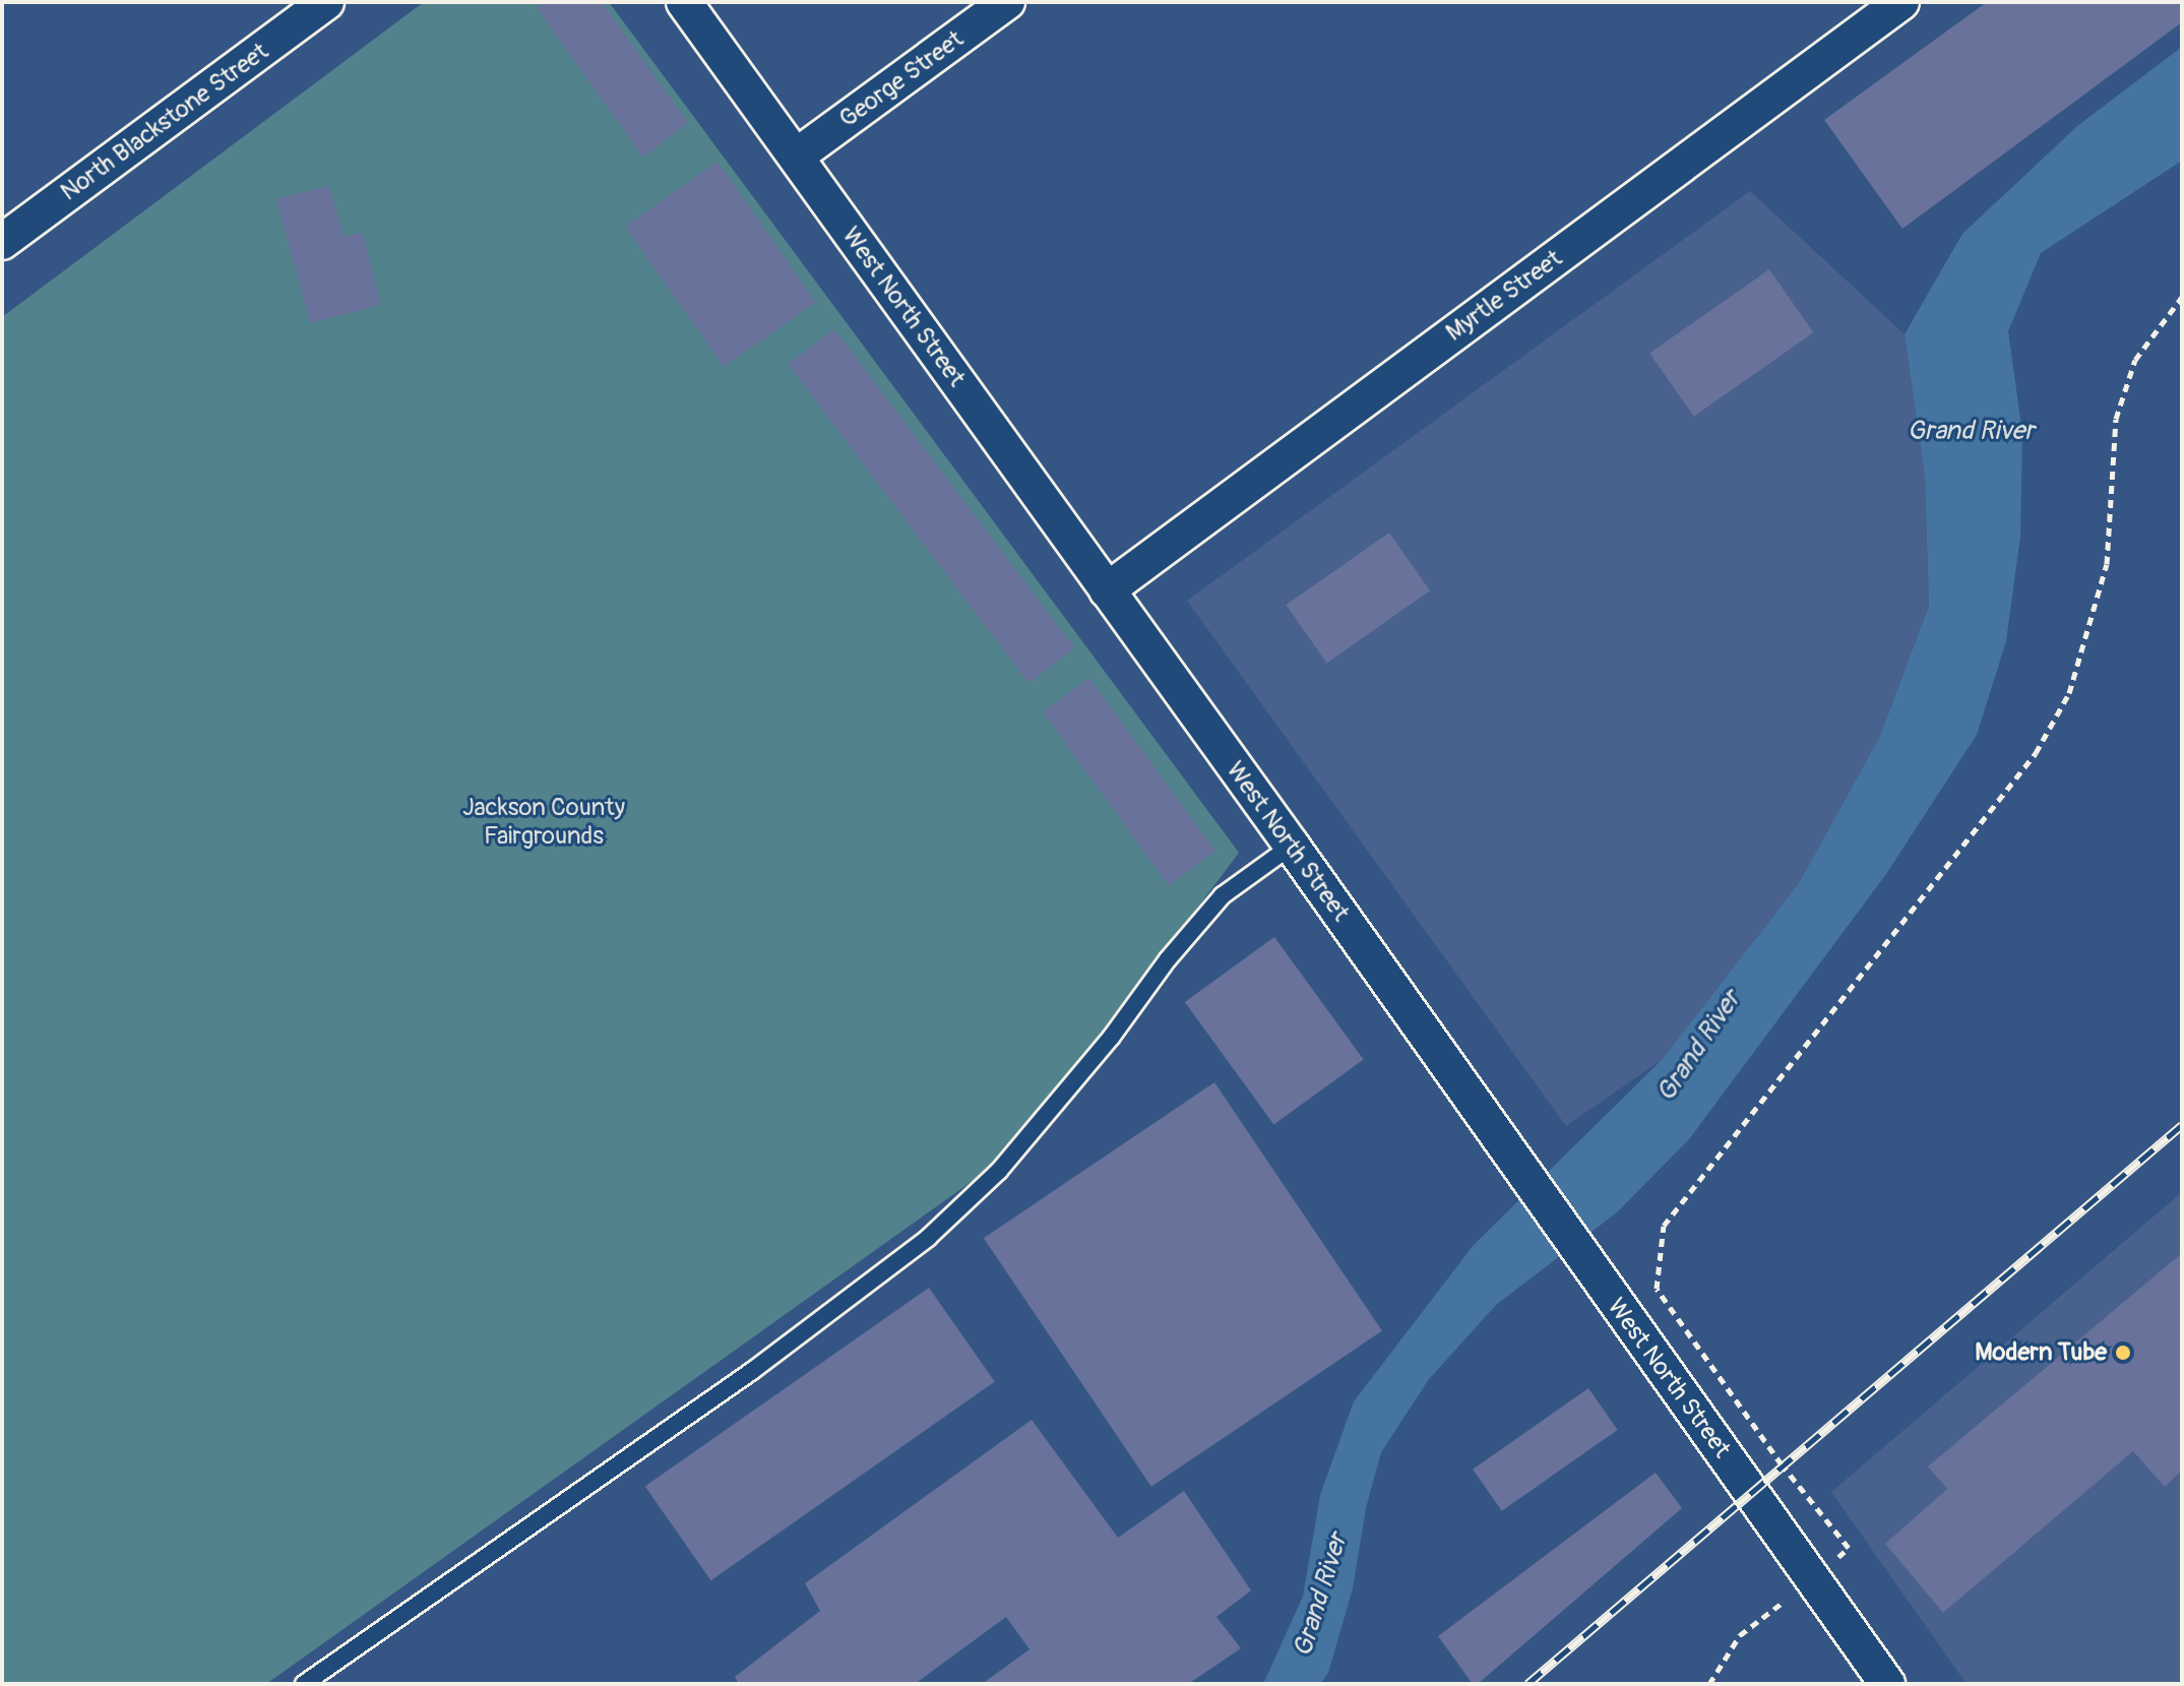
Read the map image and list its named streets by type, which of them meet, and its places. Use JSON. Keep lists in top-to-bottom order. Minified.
{"streets":{"street":["George Street","North Blackstone Street","Myrtle Street","West North Street"]},"crossings":[["George Street","West North Street"],["Myrtle Street","West North Street"]],"water":["Grand River"],"parks":["Jackson County Fairgrounds"],"places":["Modern Tube"]}
